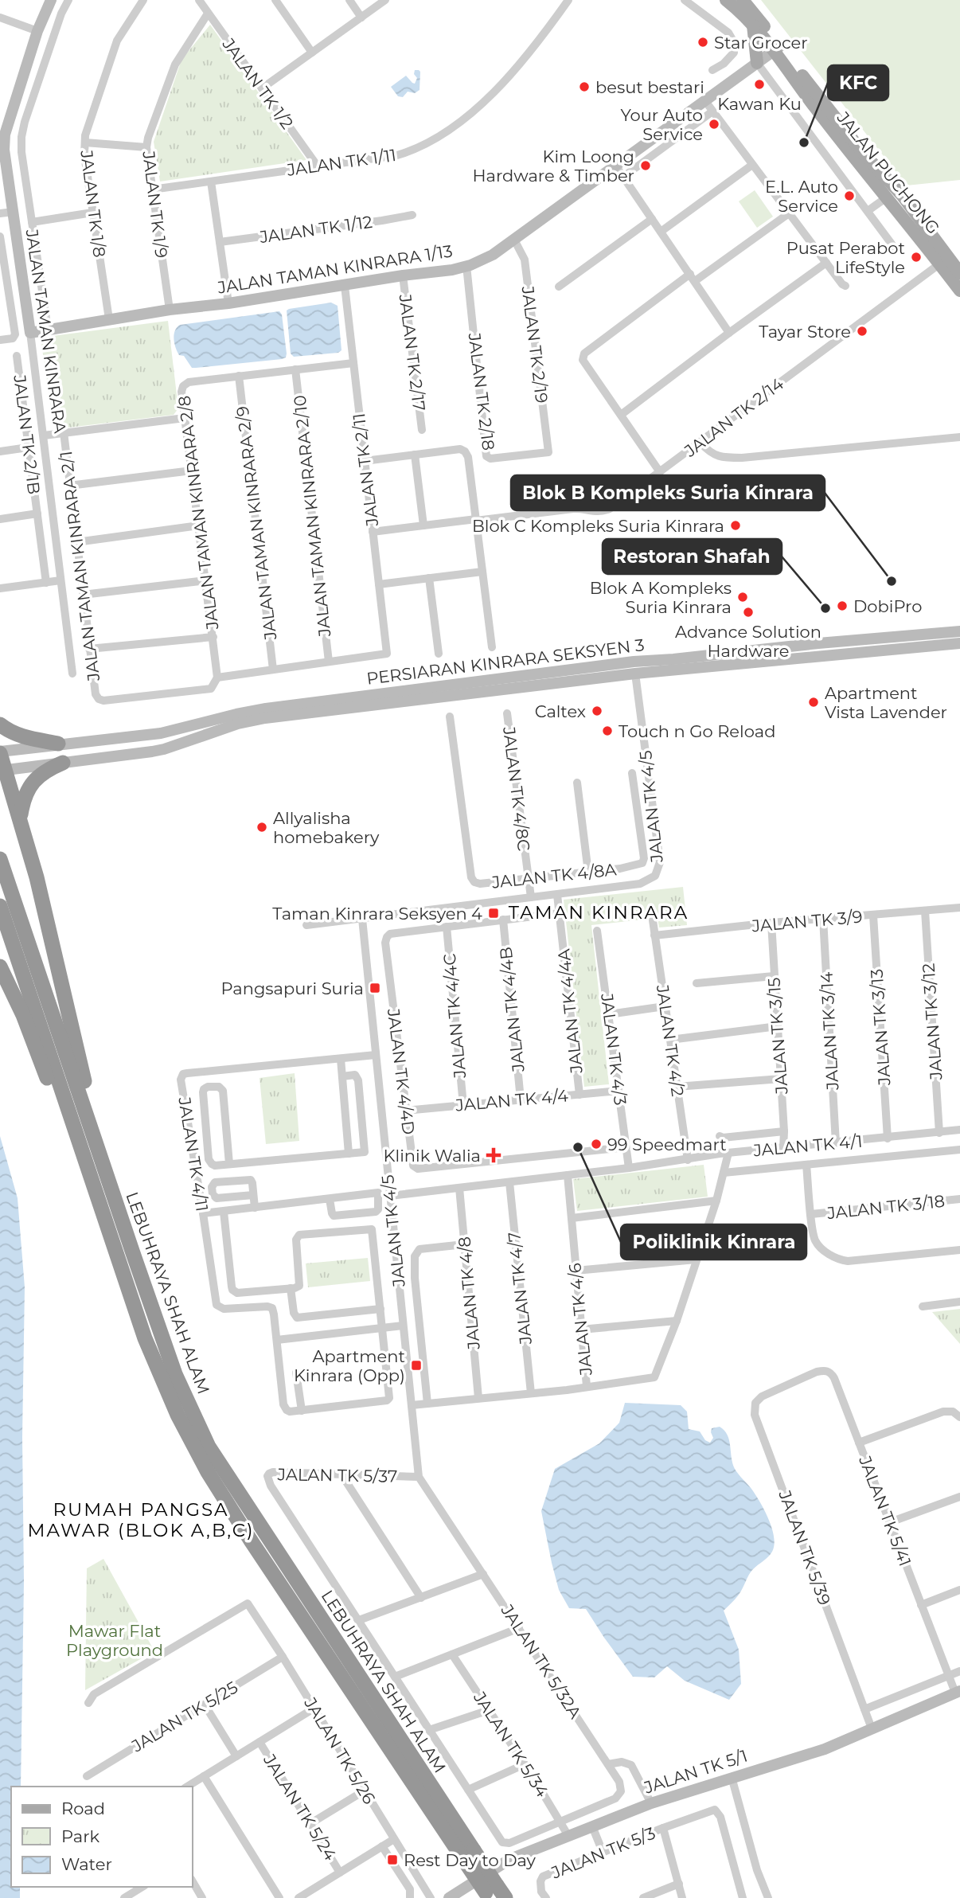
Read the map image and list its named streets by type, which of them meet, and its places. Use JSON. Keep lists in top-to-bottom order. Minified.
{"streets":{"highway":["LEBUHRAYA SHAH ALAM"],"main road":["JALAN PUCHONG","JALAN TAMAN KINRARA 1/13","JALAN TAMAN KINRARA","PERSIARAN KINRARA SEKSYEN 3","JALAN TK 5/1"],"street":["JALAN TK 1/2","JALAN TK 1/11","JALAN TK 1/8","JALAN TK 1/9","JALAN TK 1/12","JALAN TK 2/19","JALAN TK 2/17","JALAN TK 2/18","JALAN TK 2/14","JALAN TK 2/1B","JALAN TK 2/11","JALAN TAMAN KINRARA 2/8","JALAN TAMAN KINRARA 2/10","JALAN TAMAN KINRARA 2/9","JALAN TAMAN KINRARA 2/1","JALAN TK 4/8C","JALAN TK 4/5","JALAN TK 4/8A","JALAN TK 3/9","JALAN TK 4/4B","JALAN TK 4/4A","JALAN TK 4/4C","JALAN TK 3/12","JALAN TK 3/13","JALAN TK 3/14","JALAN TK 3/15","JALAN TK 4/2","JALAN TK 4/3","JALAN TK 4/4D","JALAN TK 4/4","JALAN TK 4/1","JALAN TK 4/11","JALAN TK 3/18","JALAN TK 4/7","JALAN TK 4/8","JALAN TK 4/6","JALAN TK 5/37","JALAN TK 5/41","JALAN TK 5/39","JALAN TK 5/32A","JALAN TK 5/25","JALAN TK 5/34","JALAN TK 5/26","JALAN TK 5/24","JALAN TK 5/3"]},"crossings":[["JALAN TK 1/2","JALAN TK 1/11"],["JALAN TK 1/2","JALAN TK 1/9"],["JALAN TK 1/11","JALAN TK 1/9"],["JALAN PUCHONG","JALAN TAMAN KINRARA 1/13"],["JALAN PUCHONG","JALAN TK 2/14"],["JALAN TK 1/8","JALAN TAMAN KINRARA 1/13"],["JALAN TK 1/9","JALAN TAMAN KINRARA 1/13"],["JALAN TAMAN KINRARA 1/13","JALAN TAMAN KINRARA"],["JALAN TAMAN KINRARA 1/13","JALAN TK 2/19"],["JALAN TAMAN KINRARA 1/13","JALAN TK 2/17"],["JALAN TAMAN KINRARA 1/13","JALAN TK 2/18"],["JALAN TAMAN KINRARA 1/13","JALAN TK 2/11"],["JALAN TK 2/19","JALAN TK 2/18"],["JALAN TK 2/14","JALAN TK 2/11"],["JALAN TK 2/11","JALAN TAMAN KINRARA 2/8"],["JALAN TK 2/11","JALAN TAMAN KINRARA 2/10"],["JALAN TAMAN KINRARA 2/8","JALAN TAMAN KINRARA 2/10"],["JALAN TAMAN KINRARA 2/8","JALAN TAMAN KINRARA 2/9"],["JALAN TAMAN KINRARA 2/8","JALAN TAMAN KINRARA 2/1"],["PERSIARAN KINRARA SEKSYEN 3","JALAN TK 4/5"],["JALAN TK 4/8C","JALAN TK 4/5"],["JALAN TK 4/8C","JALAN TK 4/8A"],["JALAN TK 4/5","JALAN TK 4/4A"],["JALAN TK 4/5","JALAN TK 4/1"],["JALAN TK 4/5","JALAN TK 4/11"],["JALAN TK 4/5","JALAN TK 4/6"],["JALAN TK 4/5","JALAN TK 5/37"],["JALAN TK 4/5","JALAN TK 5/32A"],["JALAN TK 3/9","JALAN TK 3/12"],["JALAN TK 3/9","JALAN TK 3/13"],["JALAN TK 3/9","JALAN TK 3/14"],["JALAN TK 3/9","JALAN TK 3/15"],["JALAN TK 3/9","JALAN TK 4/2"],["JALAN TK 4/4B","JALAN TK 4/4D"],["JALAN TK 4/4B","JALAN TK 4/4"],["JALAN TK 4/4A","JALAN TK 4/4D"],["JALAN TK 4/4A","JALAN TK 4/4"],["JALAN TK 4/4C","JALAN TK 4/4D"],["JALAN TK 4/4C","JALAN TK 4/4"],["JALAN TK 3/12","JALAN TK 4/1"],["JALAN TK 3/13","JALAN TK 4/1"],["JALAN TK 3/14","JALAN TK 4/1"],["JALAN TK 3/15","JALAN TK 4/1"],["JALAN TK 4/2","JALAN TK 4/1"],["JALAN TK 4/3","JALAN TK 4/4D"],["JALAN TK 4/3","JALAN TK 4/4"],["JALAN TK 4/3","JALAN TK 4/1"],["JALAN TK 4/4D","JALAN TK 4/4"],["JALAN TK 4/1","JALAN TK 4/7"],["JALAN TK 4/1","JALAN TK 4/8"],["JALAN TK 4/1","JALAN TK 4/6"],["JALAN TK 4/7","JALAN TK 4/6"],["JALAN TK 4/8","JALAN TK 4/6"],["JALAN TK 5/37","JALAN TK 5/32A"],["JALAN TK 5/41","JALAN TK 5/39"],["JALAN TK 5/41","JALAN TK 5/1"],["JALAN TK 5/39","JALAN TK 5/1"],["JALAN TK 5/32A","JALAN TK 5/34"],["JALAN TK 5/25","JALAN TK 5/26"],["JALAN TK 5/34","JALAN TK 5/1"]],"districts":["TAMAN KINRARA","RUMAH PANGSA MAWAR (BLOK A,B,C)"],"parks":["Mawar Flat Playground"],"places":{"other":["Star Grocer","Kawan Ku","besut bestari","Your Auto Service","KFC","Kim Loong Hardware & Timber","E.L. Auto Service","Pusat Perabot LifeStyle","Tayar Store","Blok C Kompleks Suria Kinrara","Blok B Kompleks Suria Kinrara","Blok A Kompleks Suria Kinrara","DobiPro","Restoran Shafah","Advance Solution Hardware","Apartment Vista Lavender","Caltex","Touch n Go Reload","Allyalisha homebakery","99 Speedmart","Poliklinik Kinrara"],"transit":["Taman Kinrara Seksyen 4","Pangsapuri Suria","Apartment Kinrara (Opp)","Rest Day to Day"],"health":["Klinik Walia"]},"legend":["Road","Park","Water"]}
